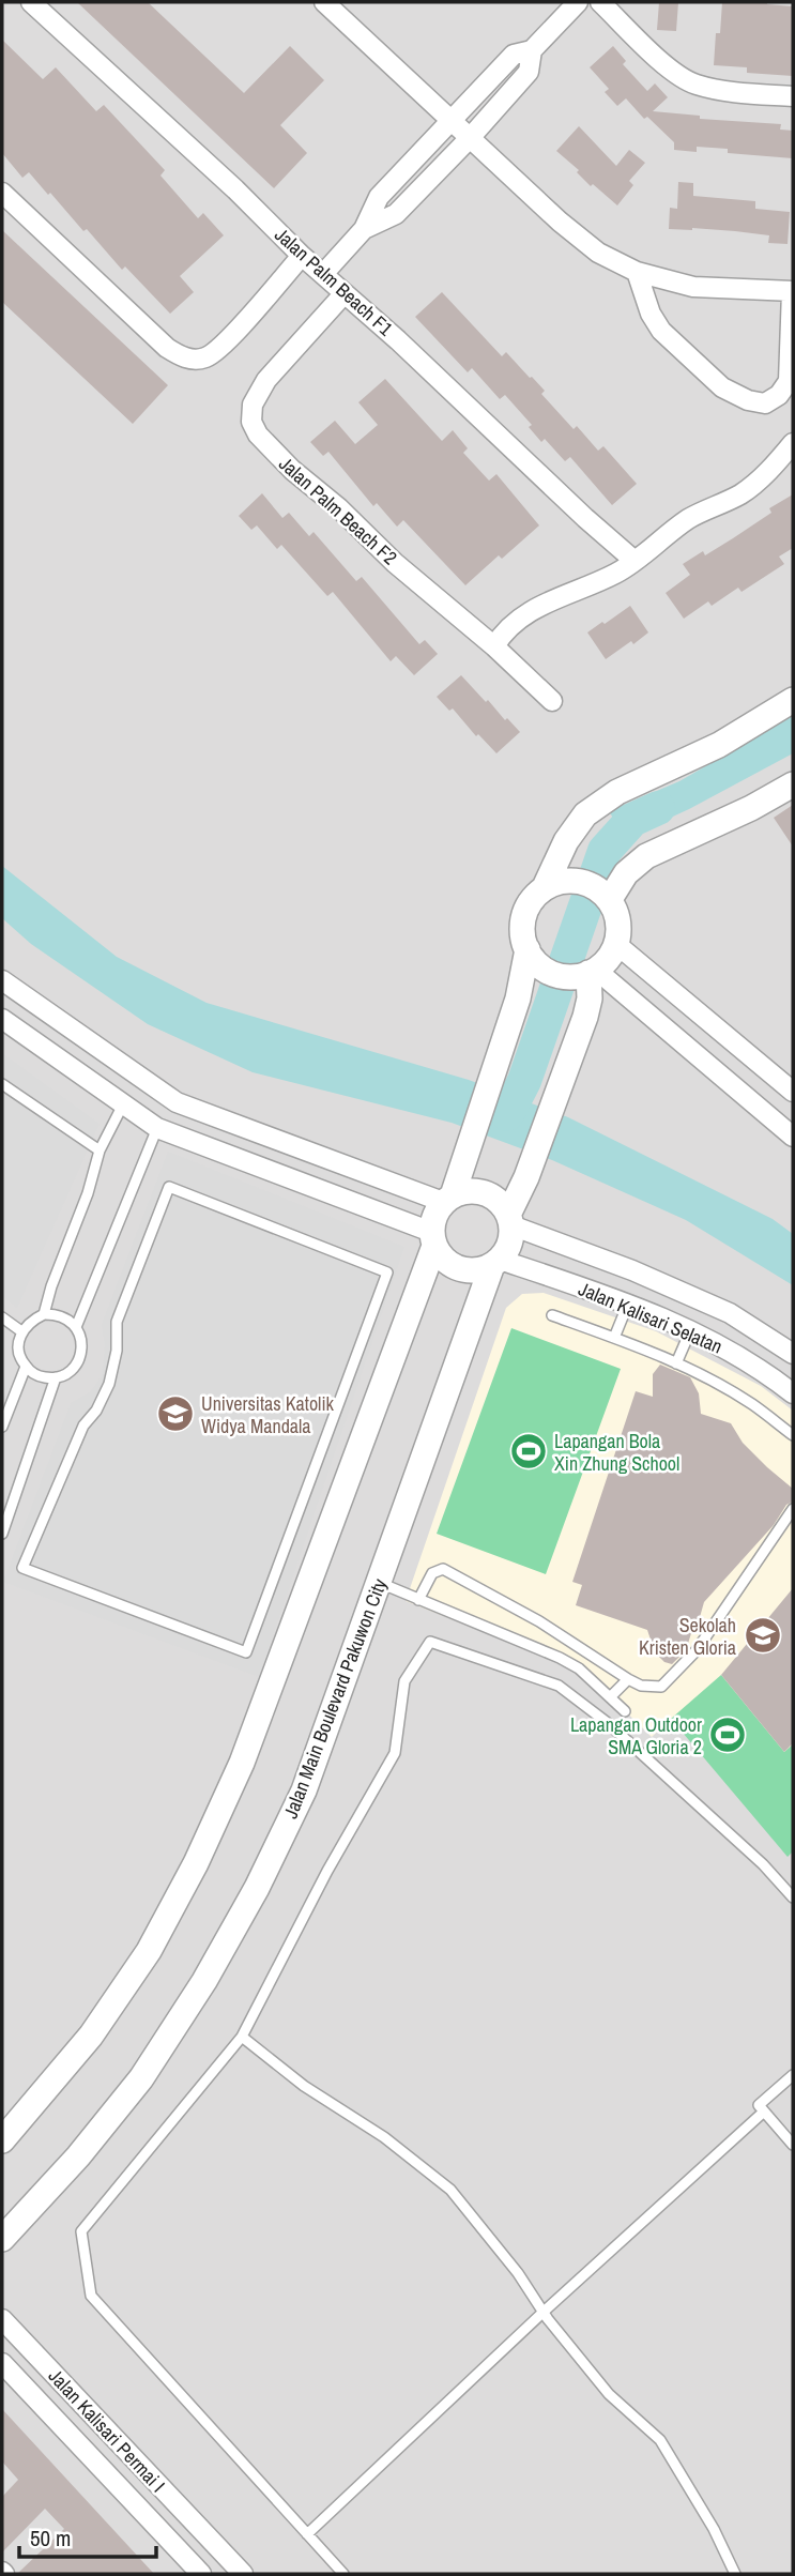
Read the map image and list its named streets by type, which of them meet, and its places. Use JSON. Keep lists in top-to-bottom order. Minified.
{"streets":{"street":["Jalan Palm Beach F1","Jalan Palm Beach F2","Jalan Kalisari Selatan","Jalan Main Boulevard Pakuwon City","Jalan Kalisari Permai I"]},"crossings":[["Jalan Palm Beach F1","Jalan Palm Beach F2"],["Jalan Kalisari Selatan","Jalan Main Boulevard Pakuwon City"]],"places":{"school or university":["Universitas Katolik Widya Mandala","Sekolah Kristen Gloria"],"sports":["Lapangan Bola Xin Zhung School","Lapangan Outdoor SMA Gloria 2"]},"scale_bar":"50 m"}
